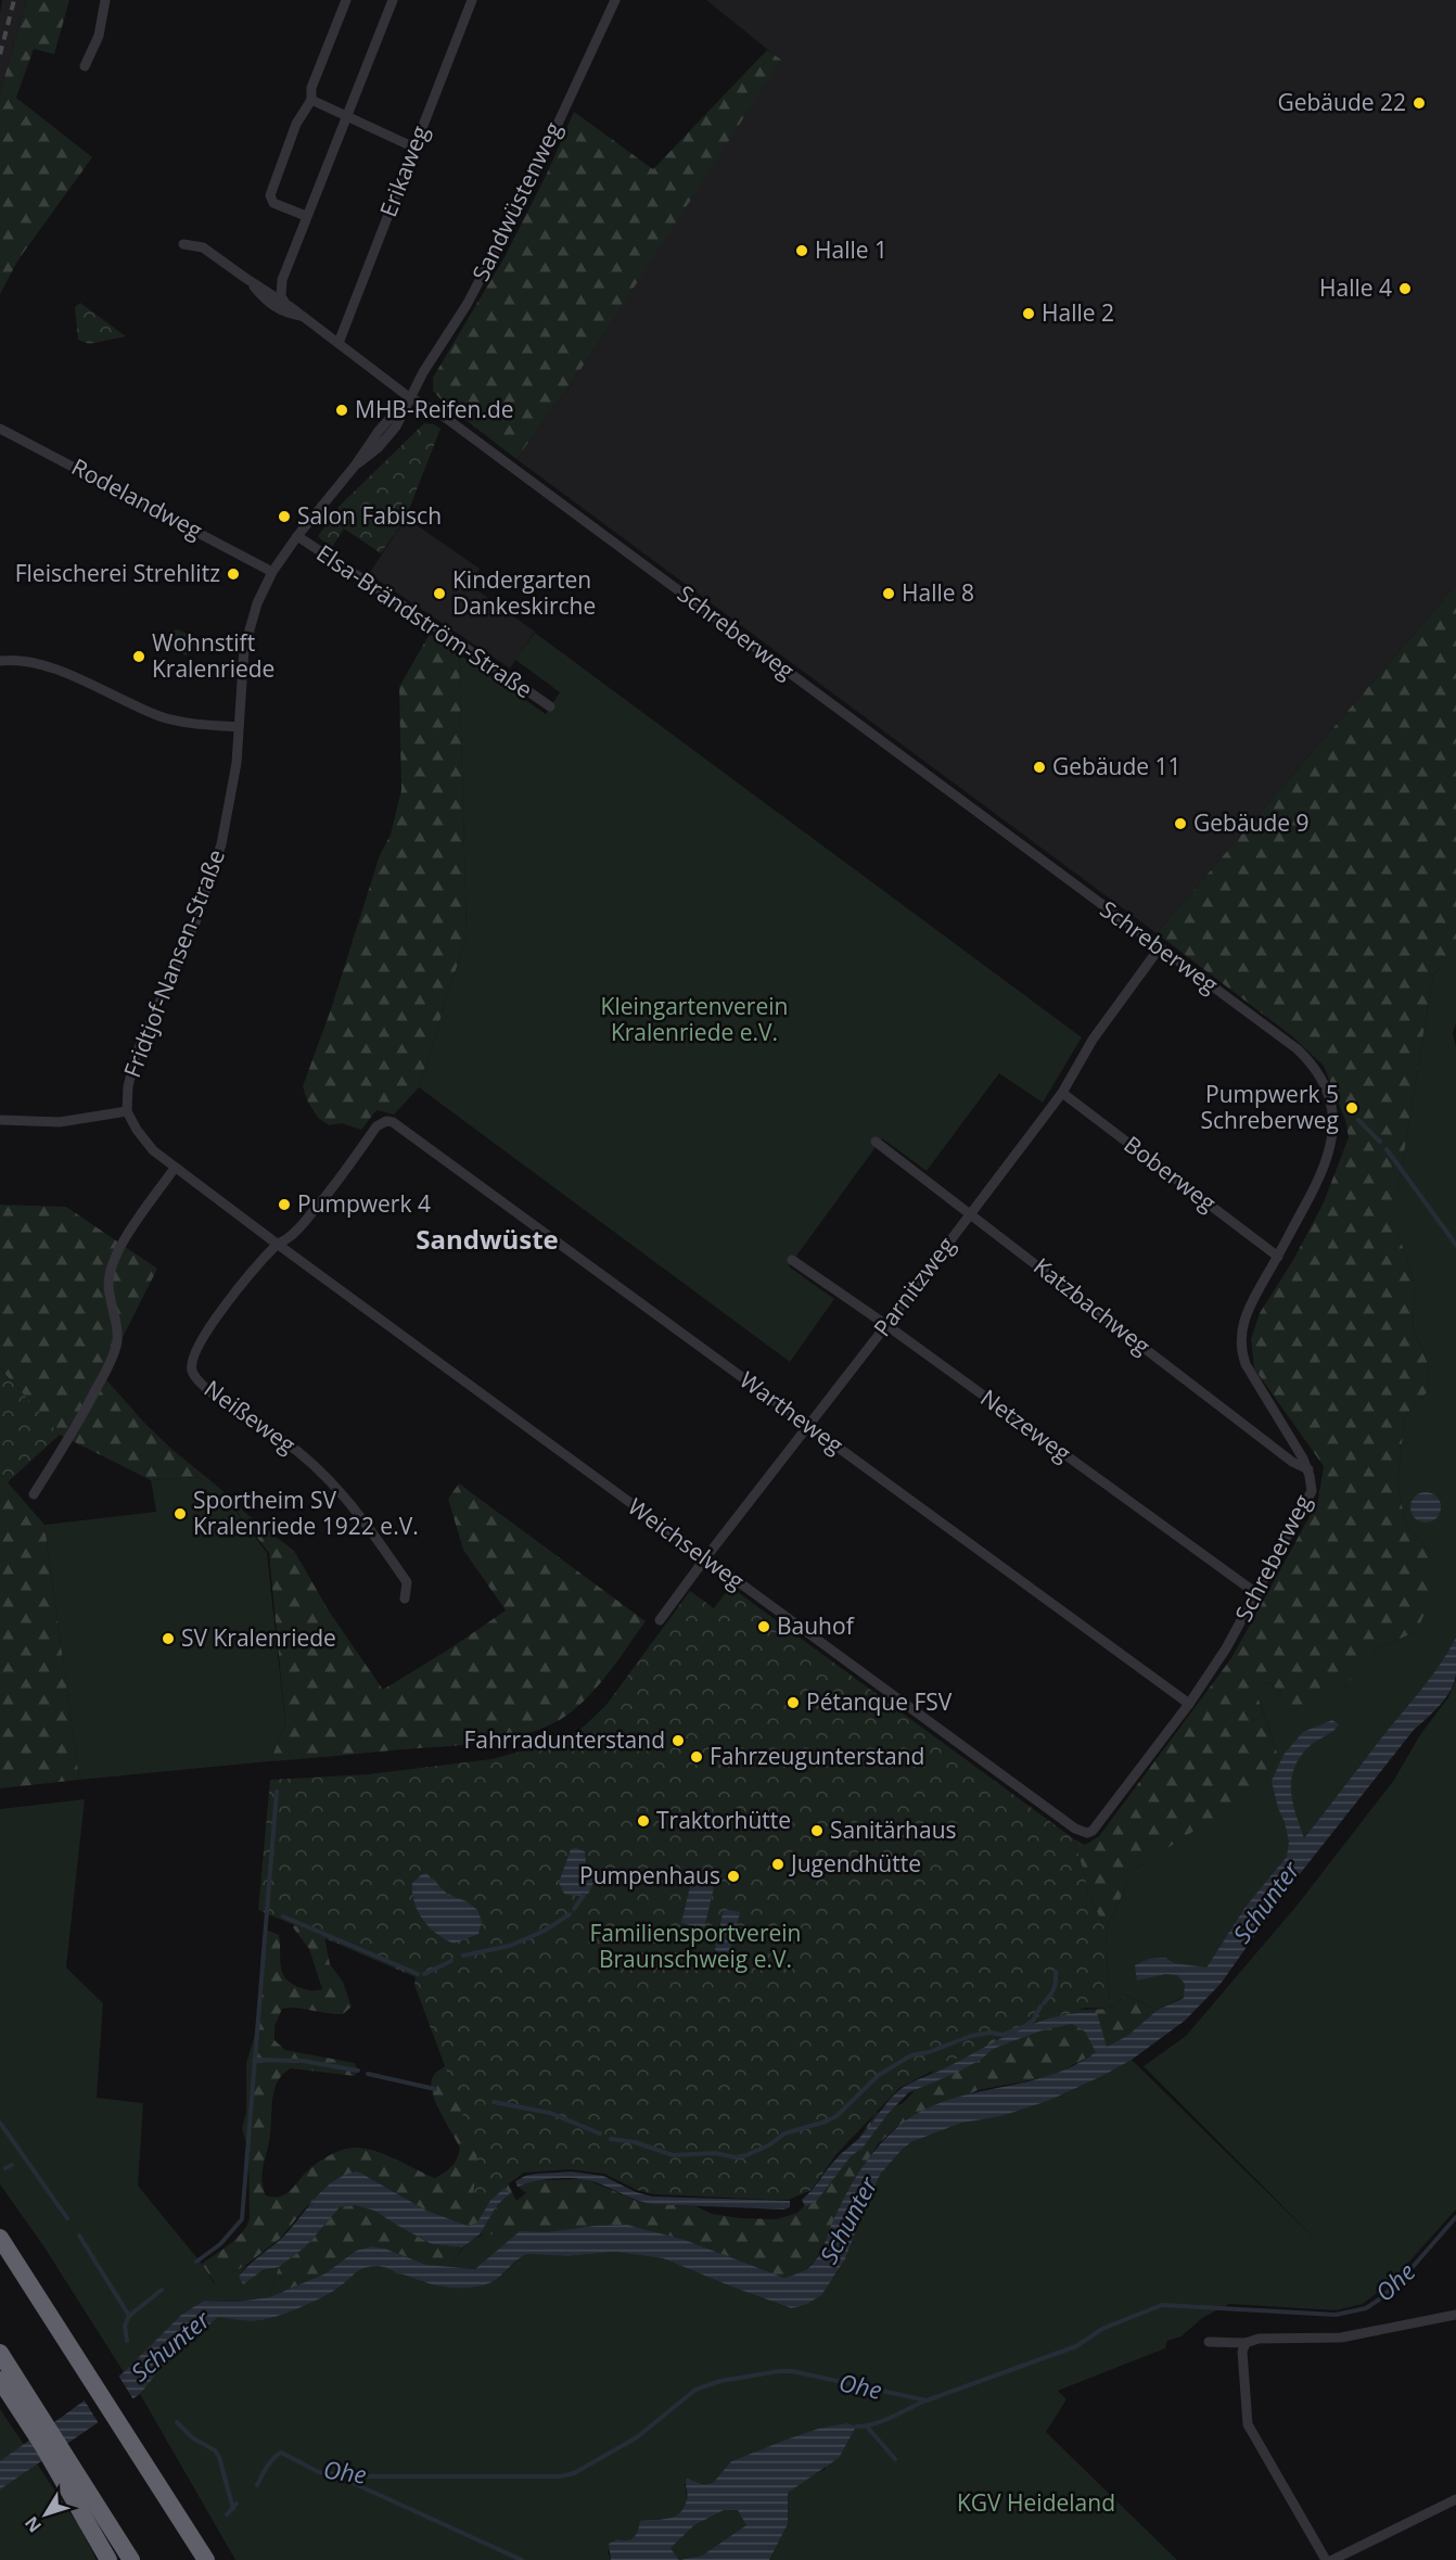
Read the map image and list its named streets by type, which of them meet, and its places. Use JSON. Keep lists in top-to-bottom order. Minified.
{"streets":{"street":["Erikaweg","Sandwüstenweg","Rodelandweg","Elsa-Brändström-Straße","Schreberweg","Fridtjof-Nansen-Straße","Boberweg","Parnitzweg","Katzbachweg","Wartheweg","Neißeweg","Netzeweg","Weichselweg"]},"crossings":[["Erikaweg","Schreberweg"],["Sandwüstenweg","Schreberweg"],["Sandwüstenweg","Fridtjof-Nansen-Straße"],["Rodelandweg","Fridtjof-Nansen-Straße"],["Elsa-Brändström-Straße","Fridtjof-Nansen-Straße"],["Schreberweg","Fridtjof-Nansen-Straße"],["Schreberweg","Boberweg"],["Schreberweg","Parnitzweg"],["Schreberweg","Katzbachweg"],["Schreberweg","Wartheweg"],["Schreberweg","Netzeweg"],["Schreberweg","Weichselweg"],["Fridtjof-Nansen-Straße","Neißeweg"],["Fridtjof-Nansen-Straße","Weichselweg"],["Boberweg","Parnitzweg"],["Parnitzweg","Katzbachweg"],["Parnitzweg","Wartheweg"],["Parnitzweg","Netzeweg"],["Parnitzweg","Weichselweg"],["Wartheweg","Neißeweg"],["Neißeweg","Weichselweg"]],"districts":["Sandwüste"],"water":["Schunter","Ohe"],"parks":["Kleingartenverein Kralenriede e.V.","Familiensportverein Braunschweig e.V.","KGV Heideland"],"places":["Gebäude 22","Halle 1","Halle 4","Halle 2","MHB-Reifen.de","Salon Fabisch","Fleischerei Strehlitz","Kindergarten Dankeskirche","Halle 8","Wohnstift Kralenriede","Gebäude 11","Gebäude 9","Pumpwerk 5 Schreberweg","Pumpwerk 4","Sportheim SV Kralenriede 1922 e.V.","Bauhof","SV Kralenriede","Pétanque FSV","Fahrradunterstand","Fahrzeugunterstand","Traktorhütte","Sanitärhaus","Jugendhütte","Pumpenhaus"],"north":"bottom left"}
